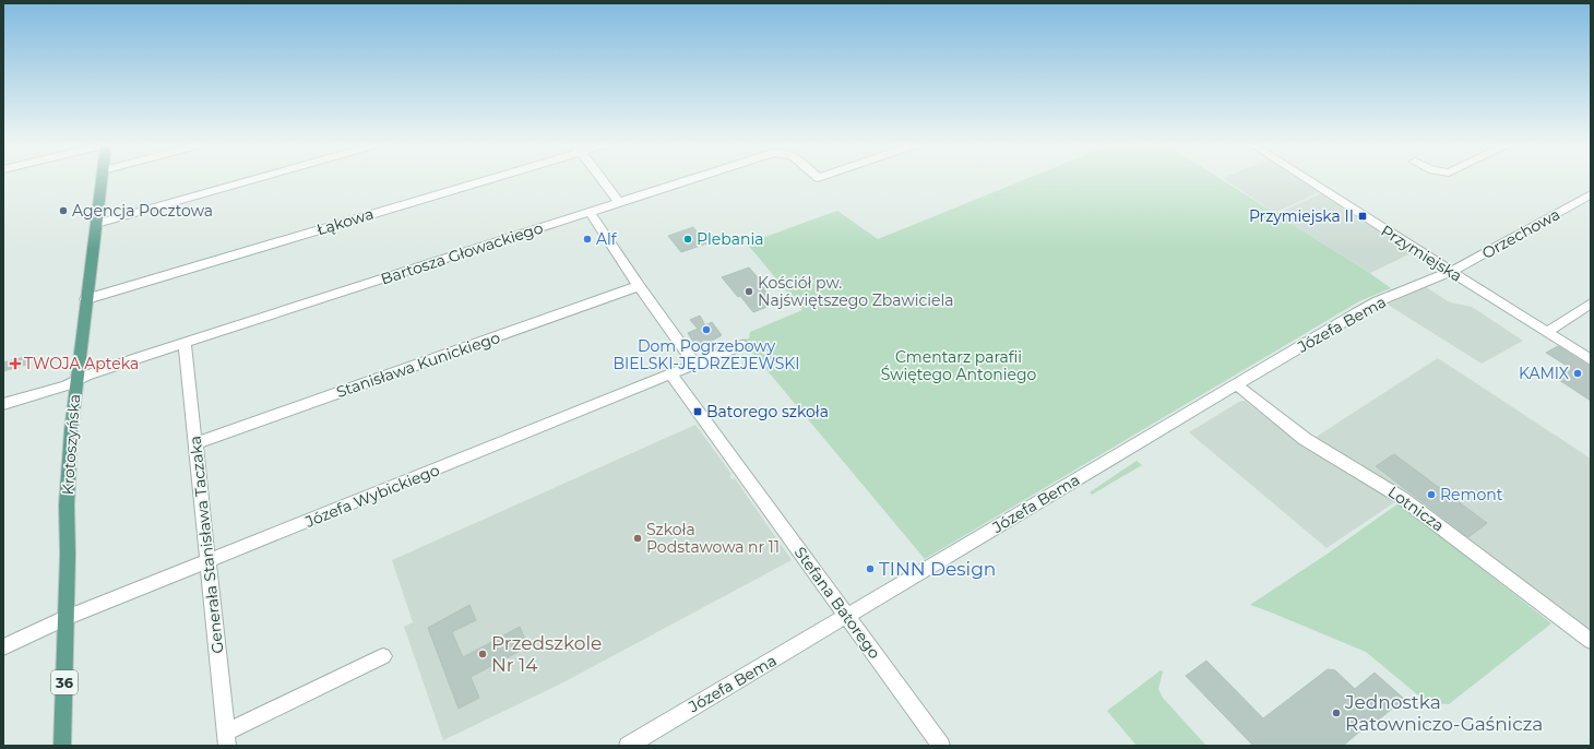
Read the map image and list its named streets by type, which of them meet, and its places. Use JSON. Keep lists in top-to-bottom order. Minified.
{"streets":{"main road":["Krotoszyńska","36"],"street":["Łąkowa","Orzechowa","Bartosza Głowackiego","Przymiejska","Józefa Bema","Stanisława Kunickiego","Józefa Wybickiego","Lotnicza","Generała Stanisława Taczaka","Stefana Batorego"]},"crossings":[["Łąkowa","Krotoszyńska"],["Orzechowa","Przymiejska"],["Orzechowa","Józefa Bema"],["Bartosza Głowackiego","Krotoszyńska"],["Bartosza Głowackiego","Generała Stanisława Taczaka"],["Przymiejska","Józefa Bema"],["Józefa Bema","Lotnicza"],["Józefa Bema","Stefana Batorego"],["Stanisława Kunickiego","Generała Stanisława Taczaka"],["Krotoszyńska","Józefa Wybickiego"],["Józefa Wybickiego","Generała Stanisława Taczaka"],["Józefa Wybickiego","Stefana Batorego"]],"parks":["Cmentarz parafii Świętego Antoniego"],"places":{"other":["Agencja Pocztowa","Alf","Plebania","Kościół pw. Najświętszego Zbawiciela","Dom Pogrzebowy BIELSKI-JĘDRZEJEWSKI","KAMIX","Remont","Szkoła Podstawowa nr 11","TINN Design","Przedszkole Nr 14","Jednostka Ratowniczo-Gaśnicza"],"transit":["Przymiejska II","Batorego szkoła"],"health":["TWOJA Apteka"]}}
